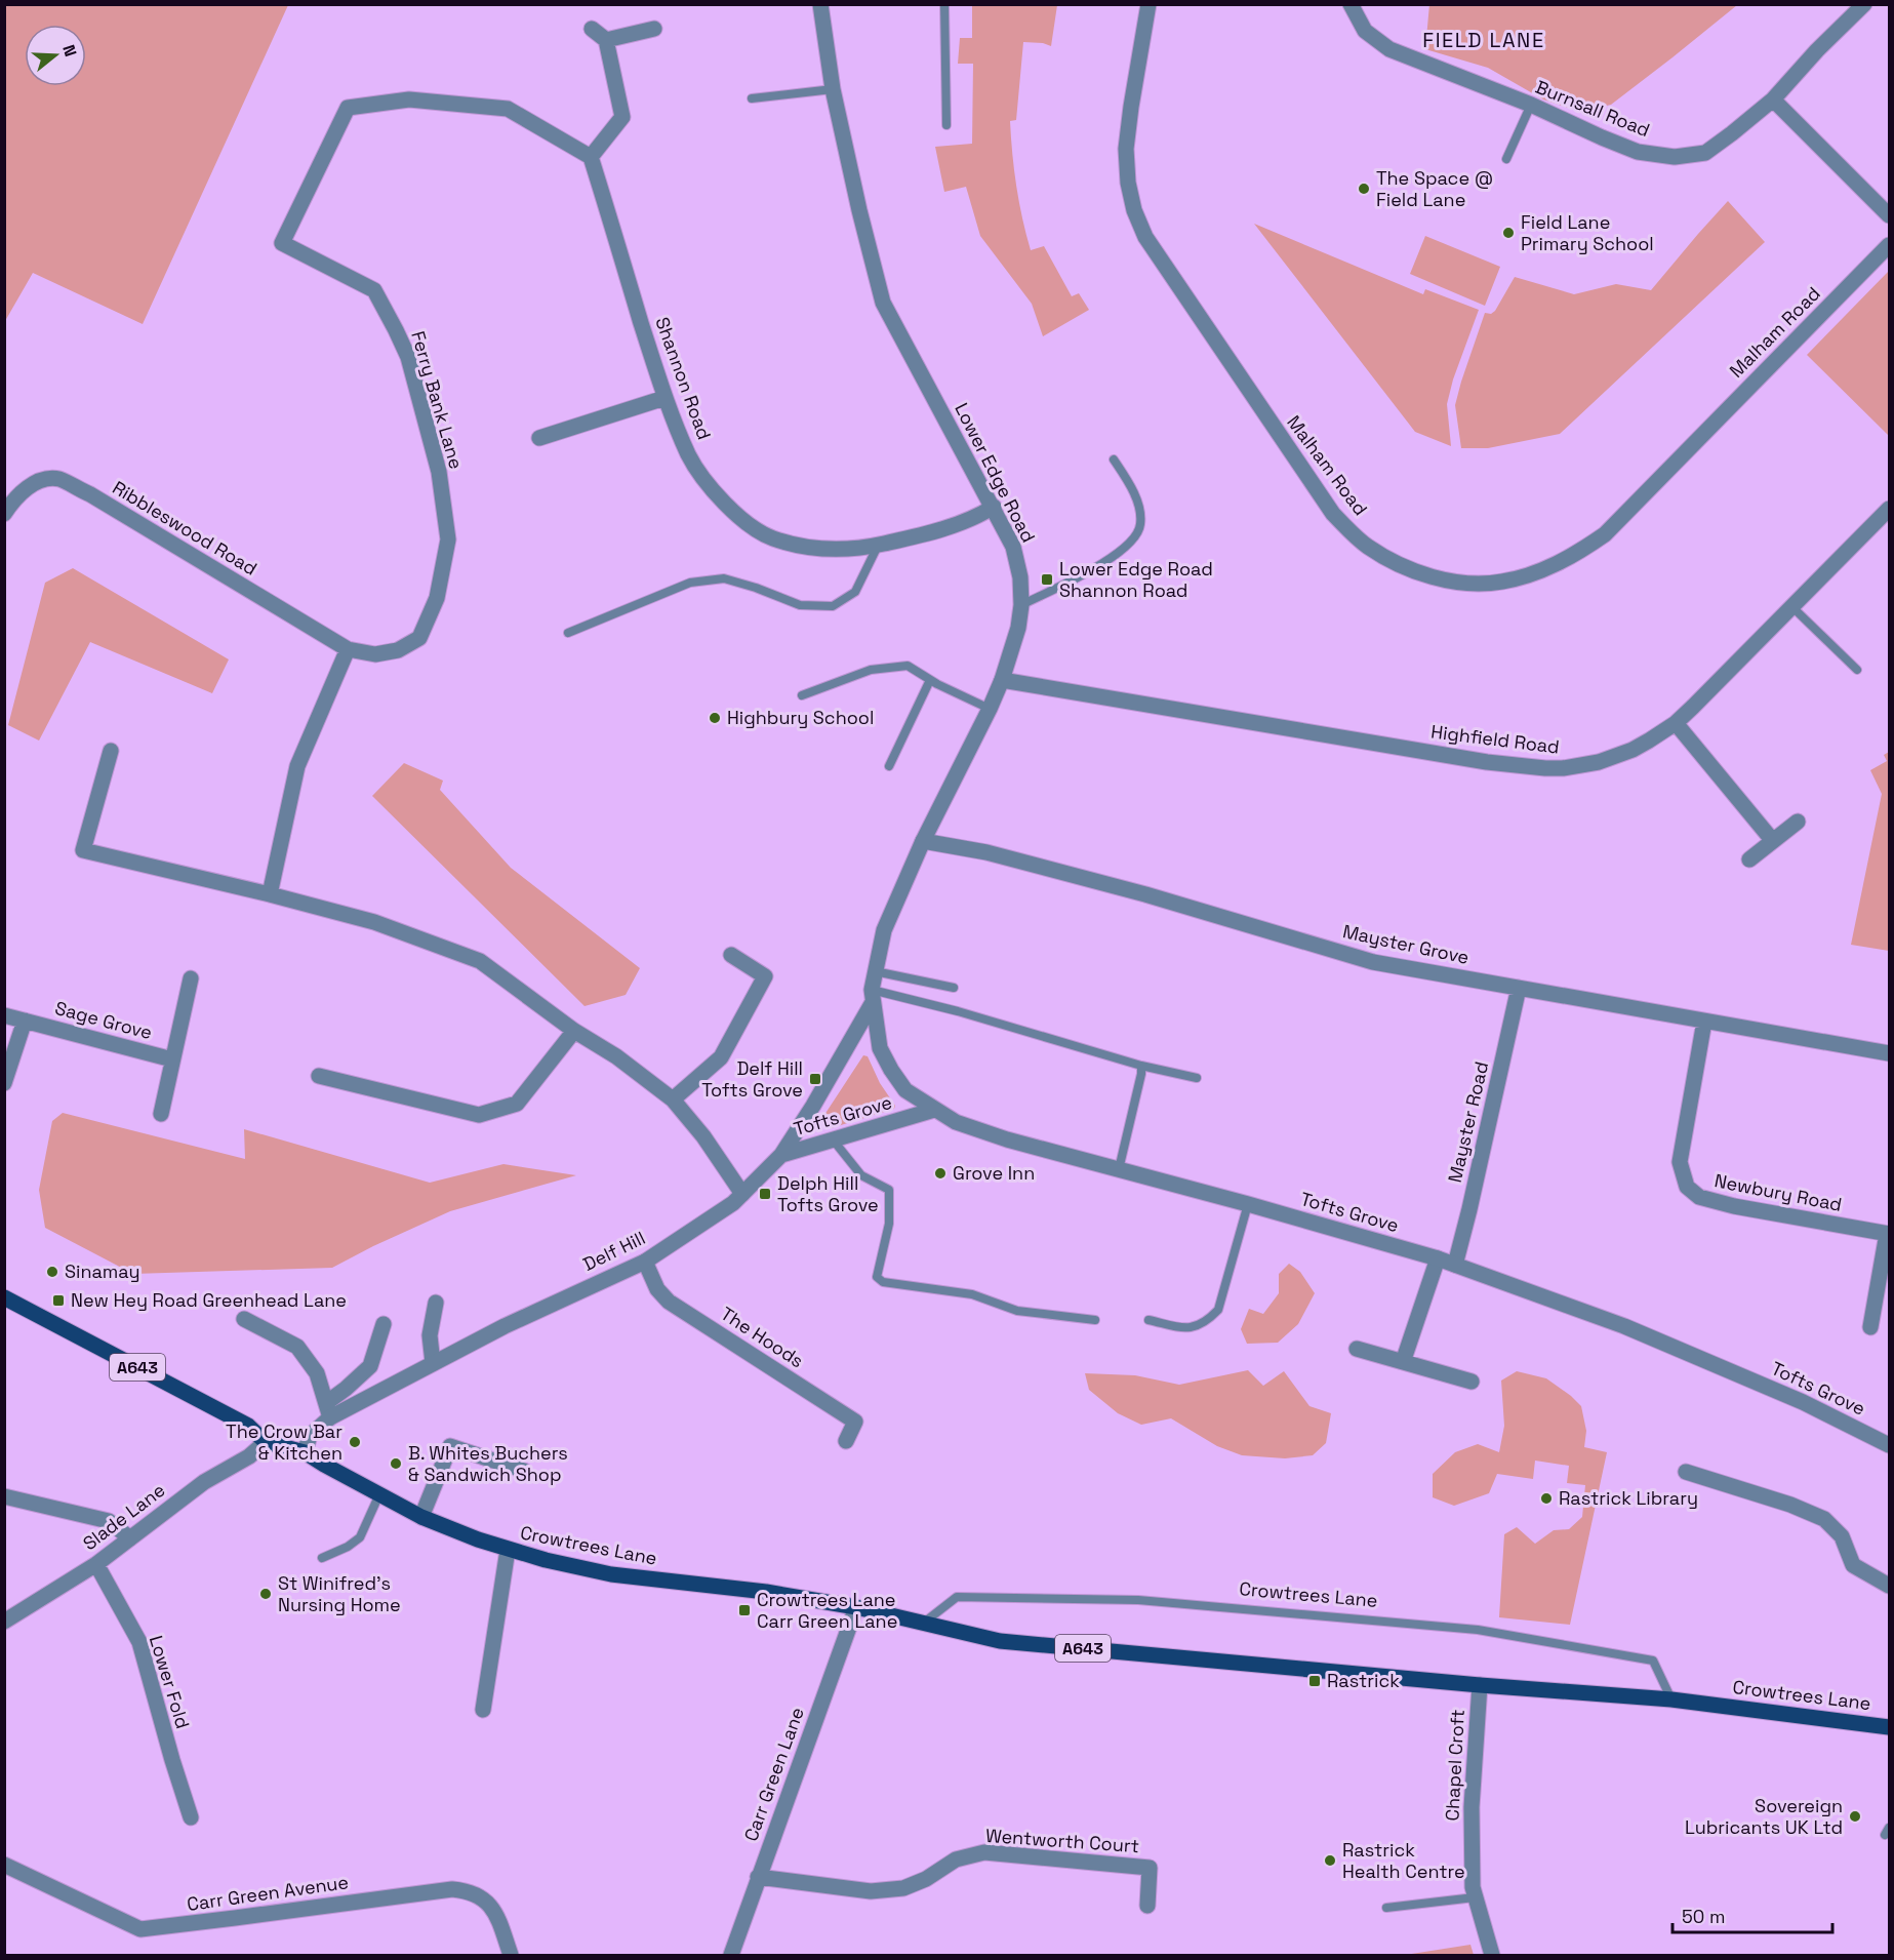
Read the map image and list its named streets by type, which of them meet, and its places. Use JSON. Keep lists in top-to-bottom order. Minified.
{"streets":{"main road":["A643","Crowtrees Lane"],"street":["Burnsall Road","Malham Road","Shannon Road","Ferry Bank Lane","Lower Edge Road","Ribbleswood Road","Highfield Road","Mayster Grove","Sage Grove","Tofts Grove","Mayster Road","Newbury Road","Delf Hill","The Hoods","Slade Lane","Lower Fold","Chapel Croft","Carr Green Lane","Wentworth Court","Carr Green Avenue"]},"crossings":[["Shannon Road","Ferry Bank Lane"],["Shannon Road","Lower Edge Road"],["Ferry Bank Lane","Ribbleswood Road"],["Lower Edge Road","Highfield Road"],["Lower Edge Road","Mayster Grove"],["Lower Edge Road","Tofts Grove"],["Lower Edge Road","Delf Hill"],["Mayster Grove","Mayster Road"],["Mayster Grove","Newbury Road"],["Tofts Grove","Mayster Road"],["Tofts Grove","Delf Hill"],["Delf Hill","The Hoods"],["Delf Hill","Crowtrees Lane"],["A643","Slade Lane"],["A643","Crowtrees Lane"],["Slade Lane","Crowtrees Lane"],["Slade Lane","Lower Fold"],["Crowtrees Lane","Chapel Croft"],["Crowtrees Lane","Carr Green Lane"],["Carr Green Lane","Wentworth Court"]],"districts":["FIELD LANE"],"places":{"other":["The Space @ Field Lane","Field Lane Primary School","Highbury School","Grove Inn","Sinamay","The Crow Bar & Kitchen","B. Whites Buchers & Sandwich Shop","Rastrick Library","St Winifred's Nursing Home","Sovereign Lubricants UK Ltd","Rastrick Health Centre"],"transit":["Lower Edge Road Shannon Road","Delf Hill Tofts Grove","Delph Hill Tofts Grove","New Hey Road Greenhead Lane","Crowtrees Lane Carr Green Lane","Rastrick"]},"scale_bar":"50 m","north":"right"}
